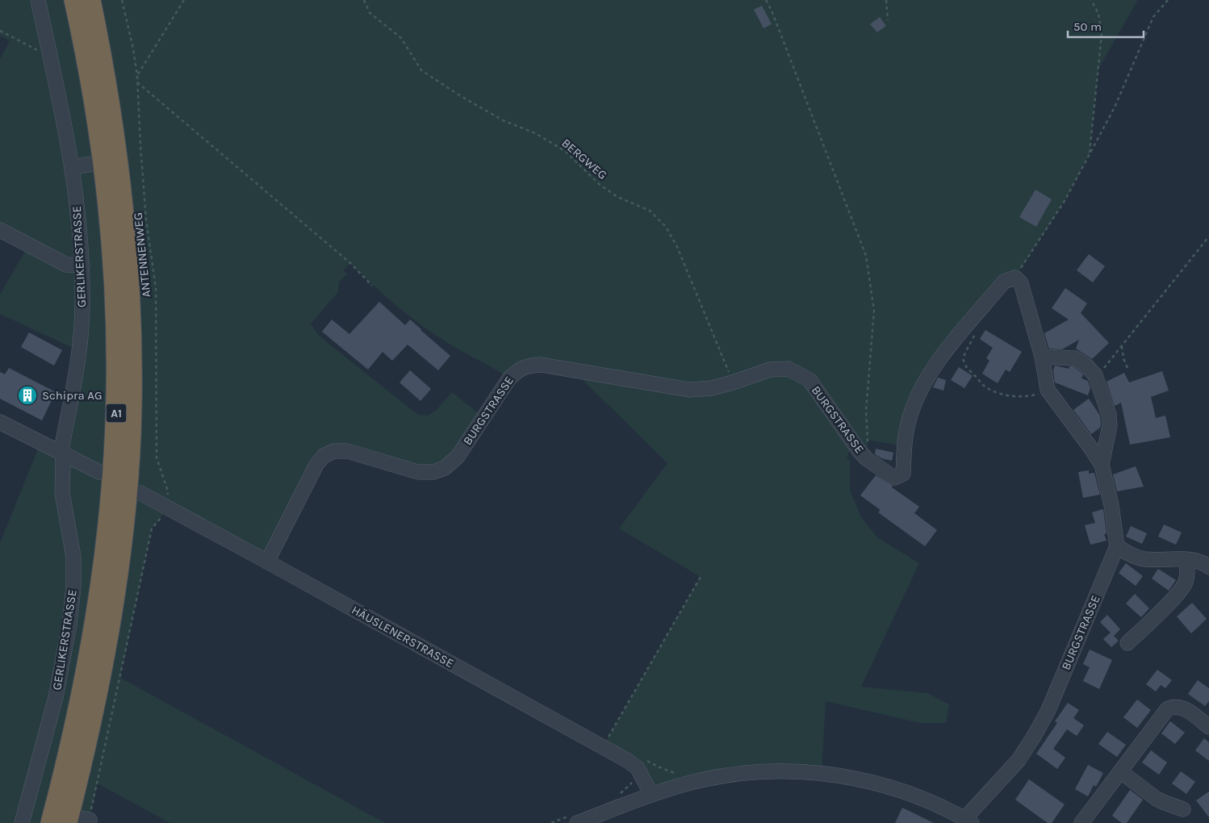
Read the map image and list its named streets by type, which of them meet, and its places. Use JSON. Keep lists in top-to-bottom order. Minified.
{"streets":{"highway":["A1"],"street":["GERLIKERSTRASSE","BURGSTRASSE","HÄUSLENERSTRASSE"],"path":["BERGWEG","ANTENNENWEG"]},"crossings":[["BERGWEG","BURGSTRASSE"],["ANTENNENWEG","HÄUSLENERSTRASSE"],["BURGSTRASSE","HÄUSLENERSTRASSE"]],"places":{"building":["Schipra AG"]},"scale_bar":"50 m"}
